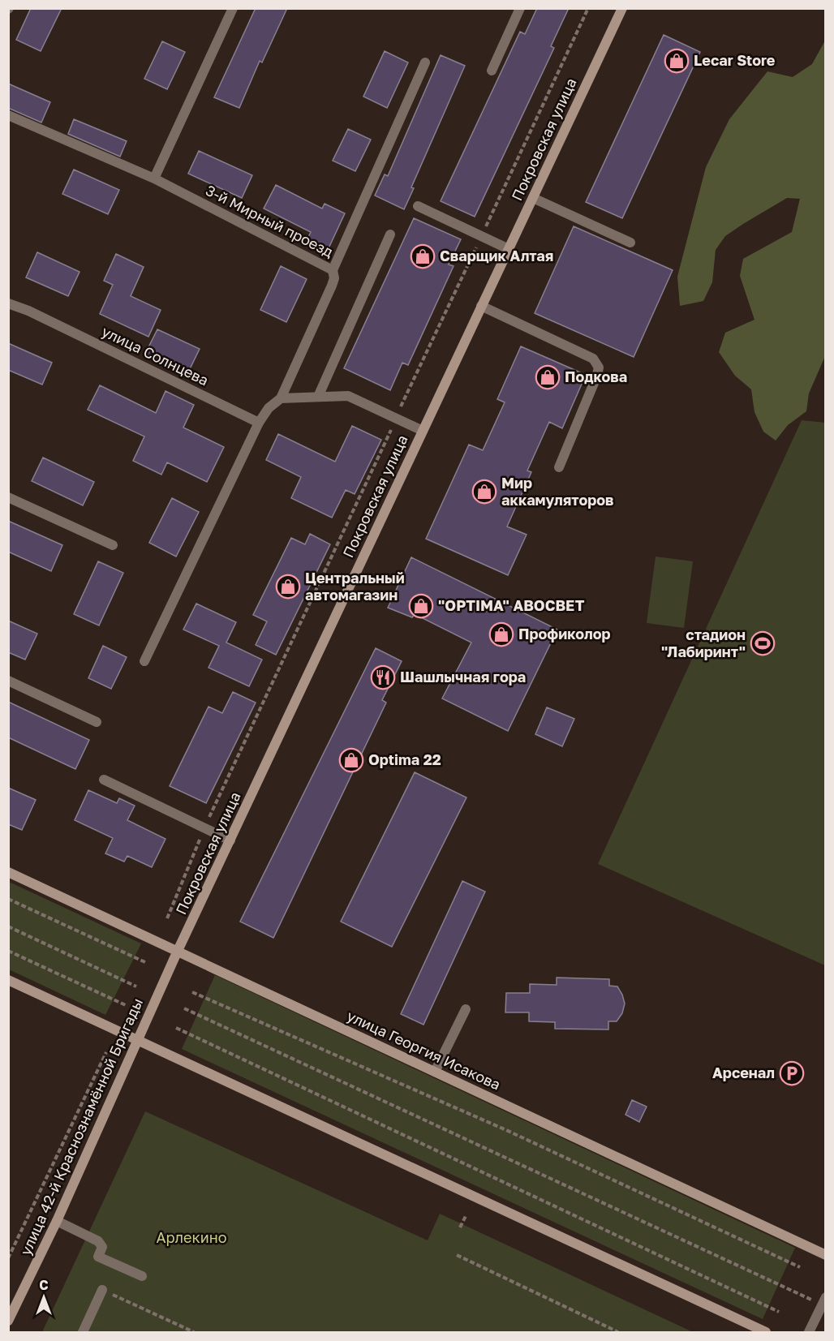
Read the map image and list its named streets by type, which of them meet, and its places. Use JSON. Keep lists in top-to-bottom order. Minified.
{"streets":{"street":["Покровская улица","3-й Мирный проезд","улица Солнцева","улица Георгия Исакова","улица 42-й Краснознамённой Бригады"]},"crossings":[["Покровская улица","улица Георгия Исакова"],["Покровская улица","улица 42-й Краснознамённой Бригады"]],"parks":["Арлекино"],"places":{"shop":["Lecar Store","Сварщик Алтая","Подкова","Мир аккамуляторов","Центральный автомагазин","\"OPTIMA\" АВОСВЕТ","Профиколор","Optima 22"],"sports":["стадион \"Лабиринт\""],"restaurant":["Шашлычная гора"],"parking":["Арсенал"]},"north":"top"}
